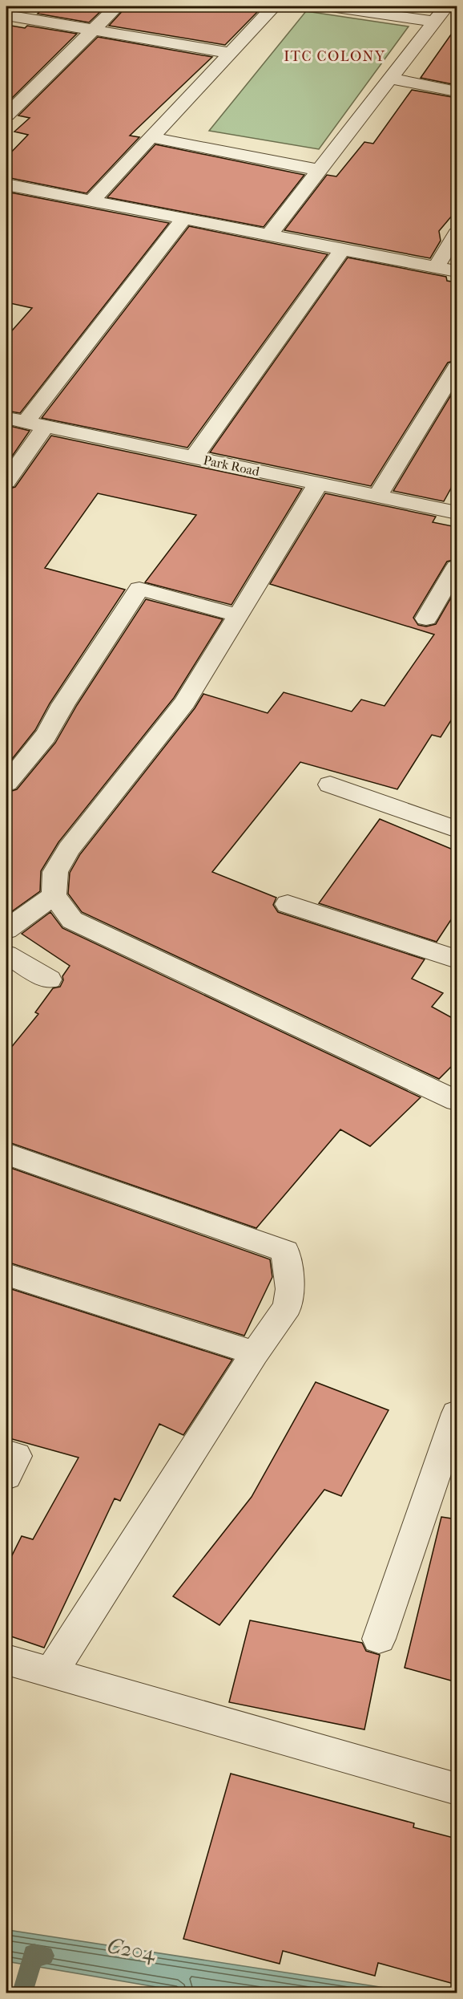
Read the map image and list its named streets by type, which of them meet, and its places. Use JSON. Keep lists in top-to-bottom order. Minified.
{"streets":{"street":["Park Road"]},"districts":["ITC COLONY"],"water":["C204"]}
